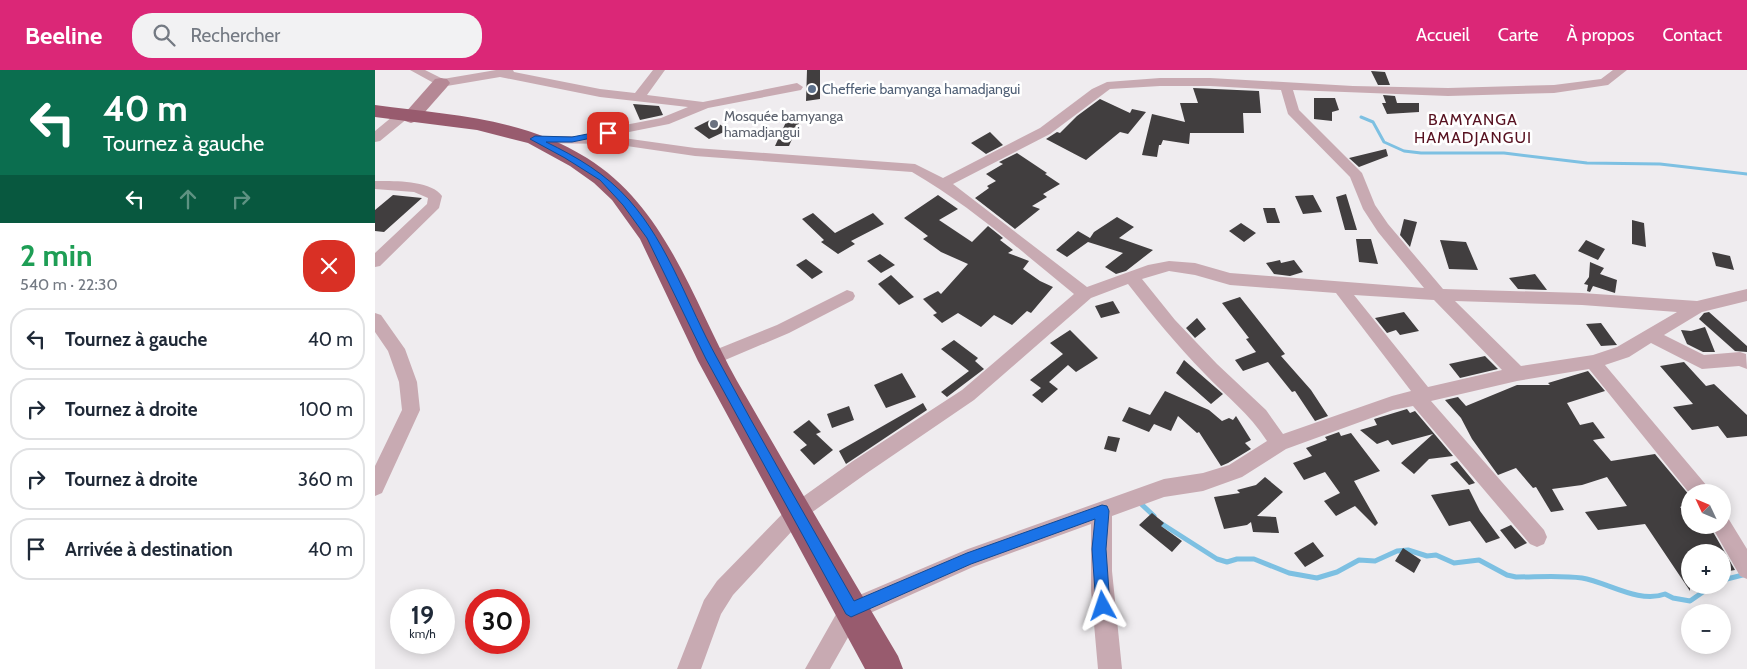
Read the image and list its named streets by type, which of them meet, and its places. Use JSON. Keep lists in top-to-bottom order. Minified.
{"districts":["BAMYANGA HAMADJANGUI"],"places":["Chefferie bamyanga hamadjangui","Mosquée bamyanga hamadjangui"],"north":"top left","page":{"header":"Beeline","search":"Rechercher","nav":["Accueil","Carte","À propos","Contact"],"turn":["40 m","Tournez à gauche"],"heading":["2 min","540 m · 22:30"],"list":[{"name":"Tournez à gauche","value":"40 m"},{"name":"Tournez à droite","value":"100 m"},{"name":"Tournez à droite","value":"360 m"},{"name":"Arrivée à destination","value":"40 m"}],"map_buttons":["+","−"],"speed":"19 km/h","limit":"30"}}
